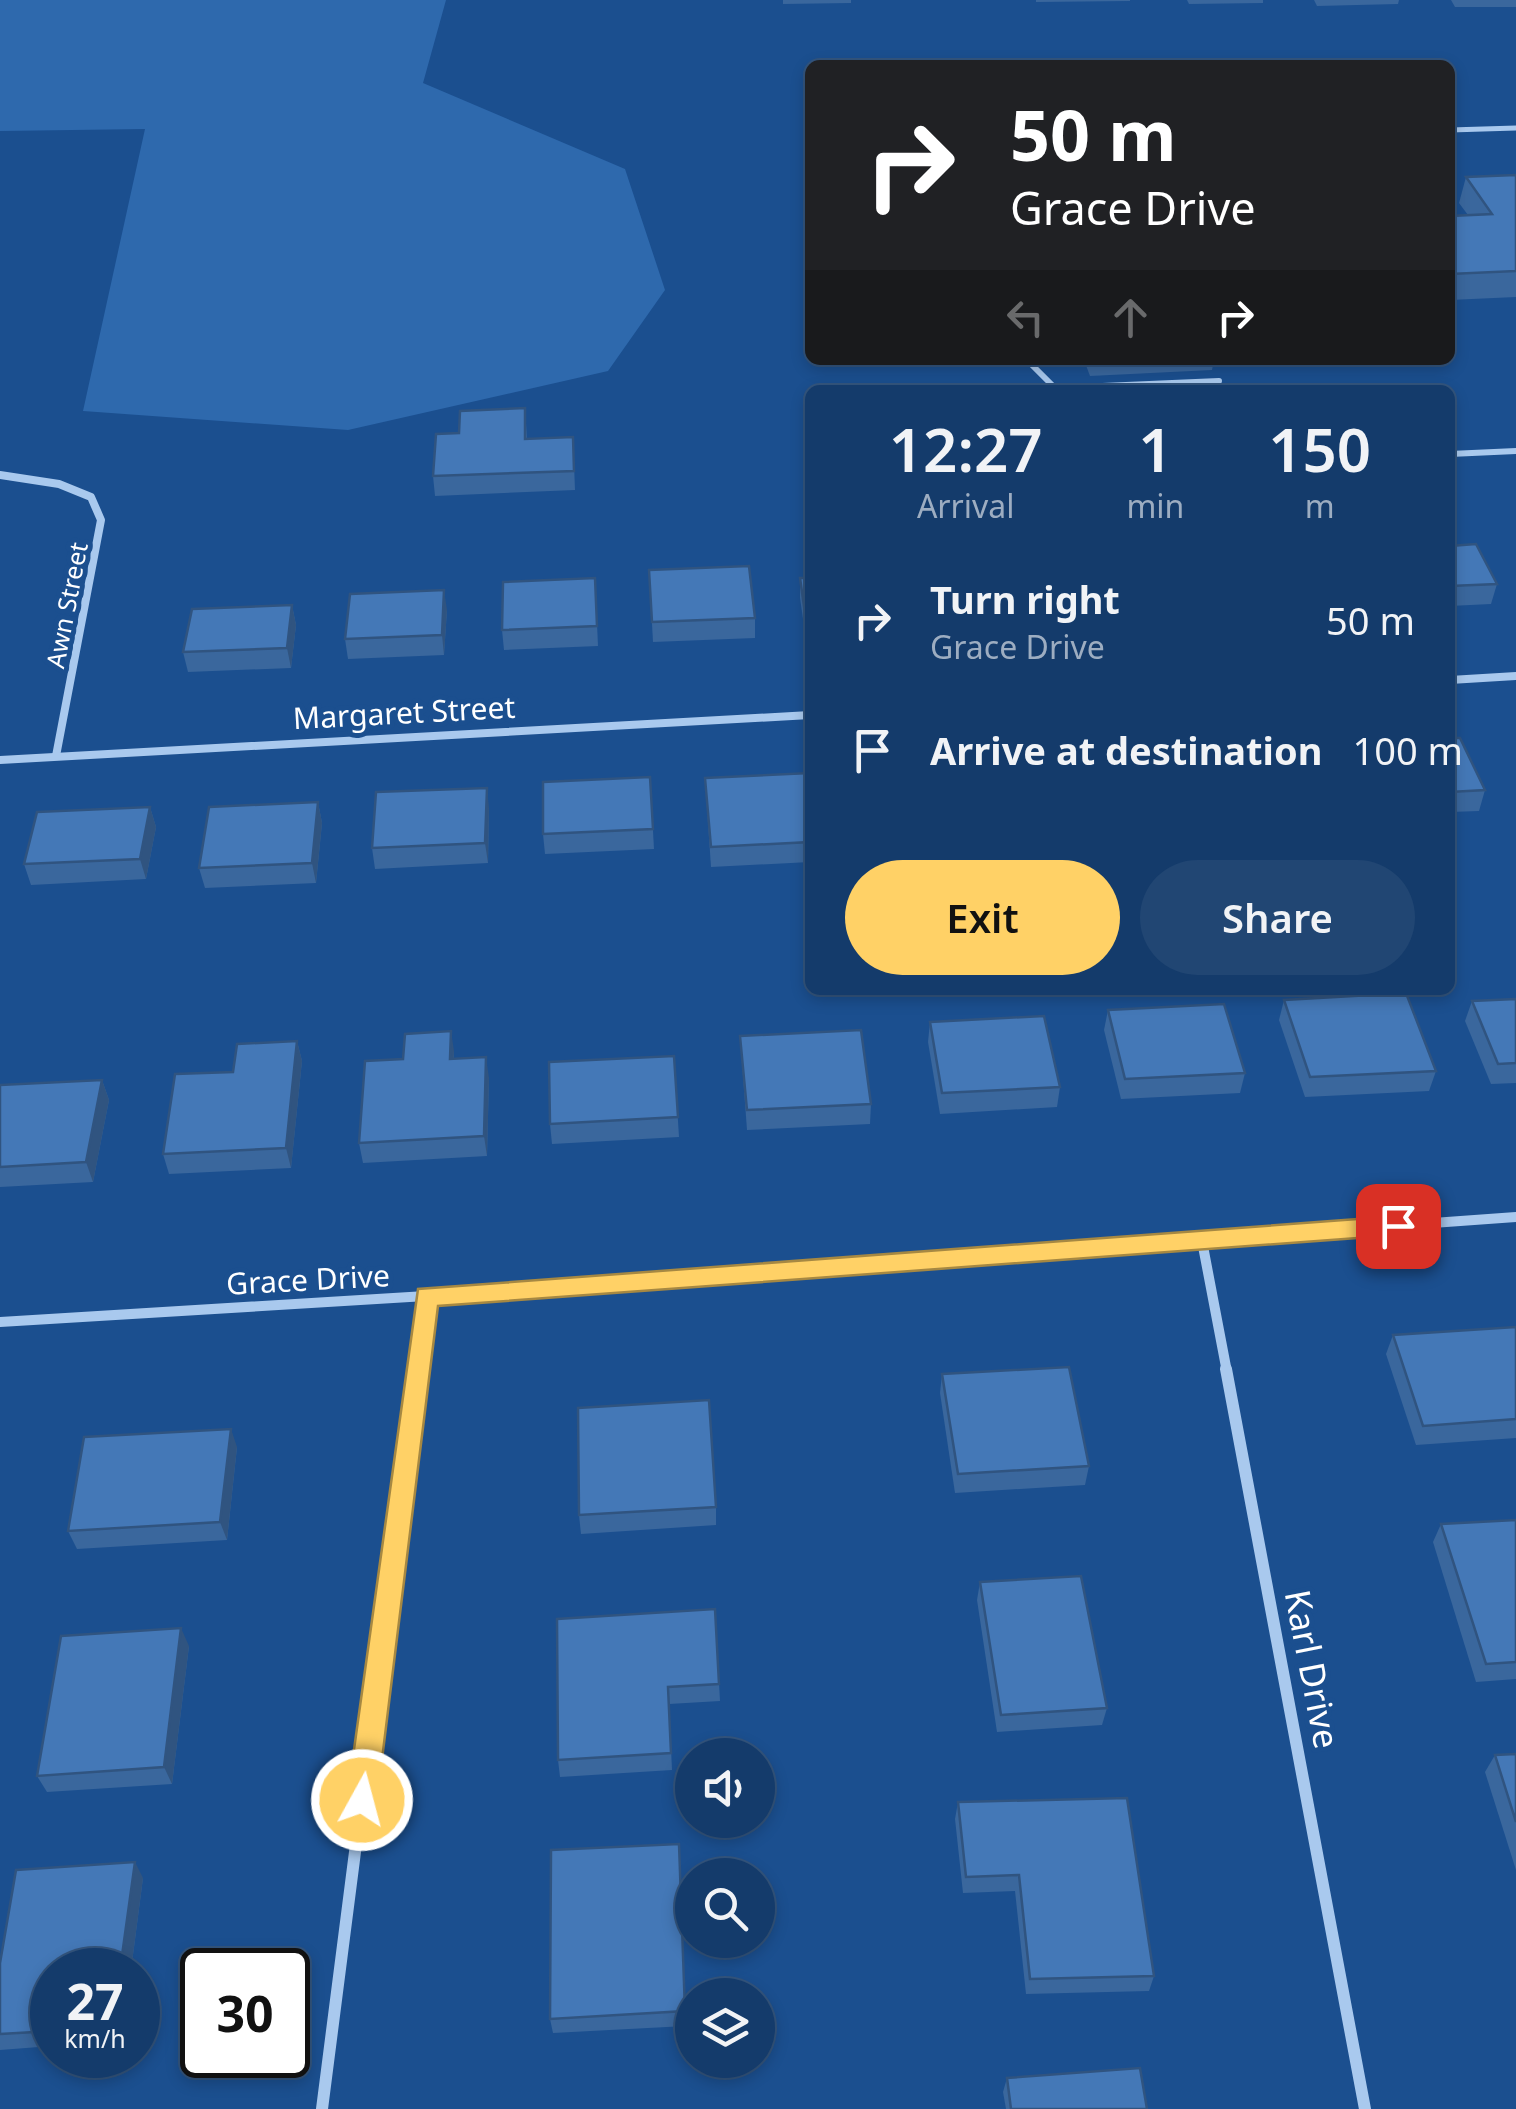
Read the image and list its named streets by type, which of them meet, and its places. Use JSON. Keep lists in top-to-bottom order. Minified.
{"streets":{"street":["Awn Street","Margaret Street","Grace Drive","Karl Drive"]},"crossings":[["Awn Street","Margaret Street"],["Grace Drive","Karl Drive"]],"page":{"turn":["50 m","Grace Drive"],"eta":["12:27","Arrival","1","min","150","m"],"list":[{"name":"Turn right","note":"Grace Drive","value":"50 m"},{"name":"Arrive at destination","value":"100 m"}],"buttons":["Exit","Share"],"speed":"27 km/h","limit":"30"}}
